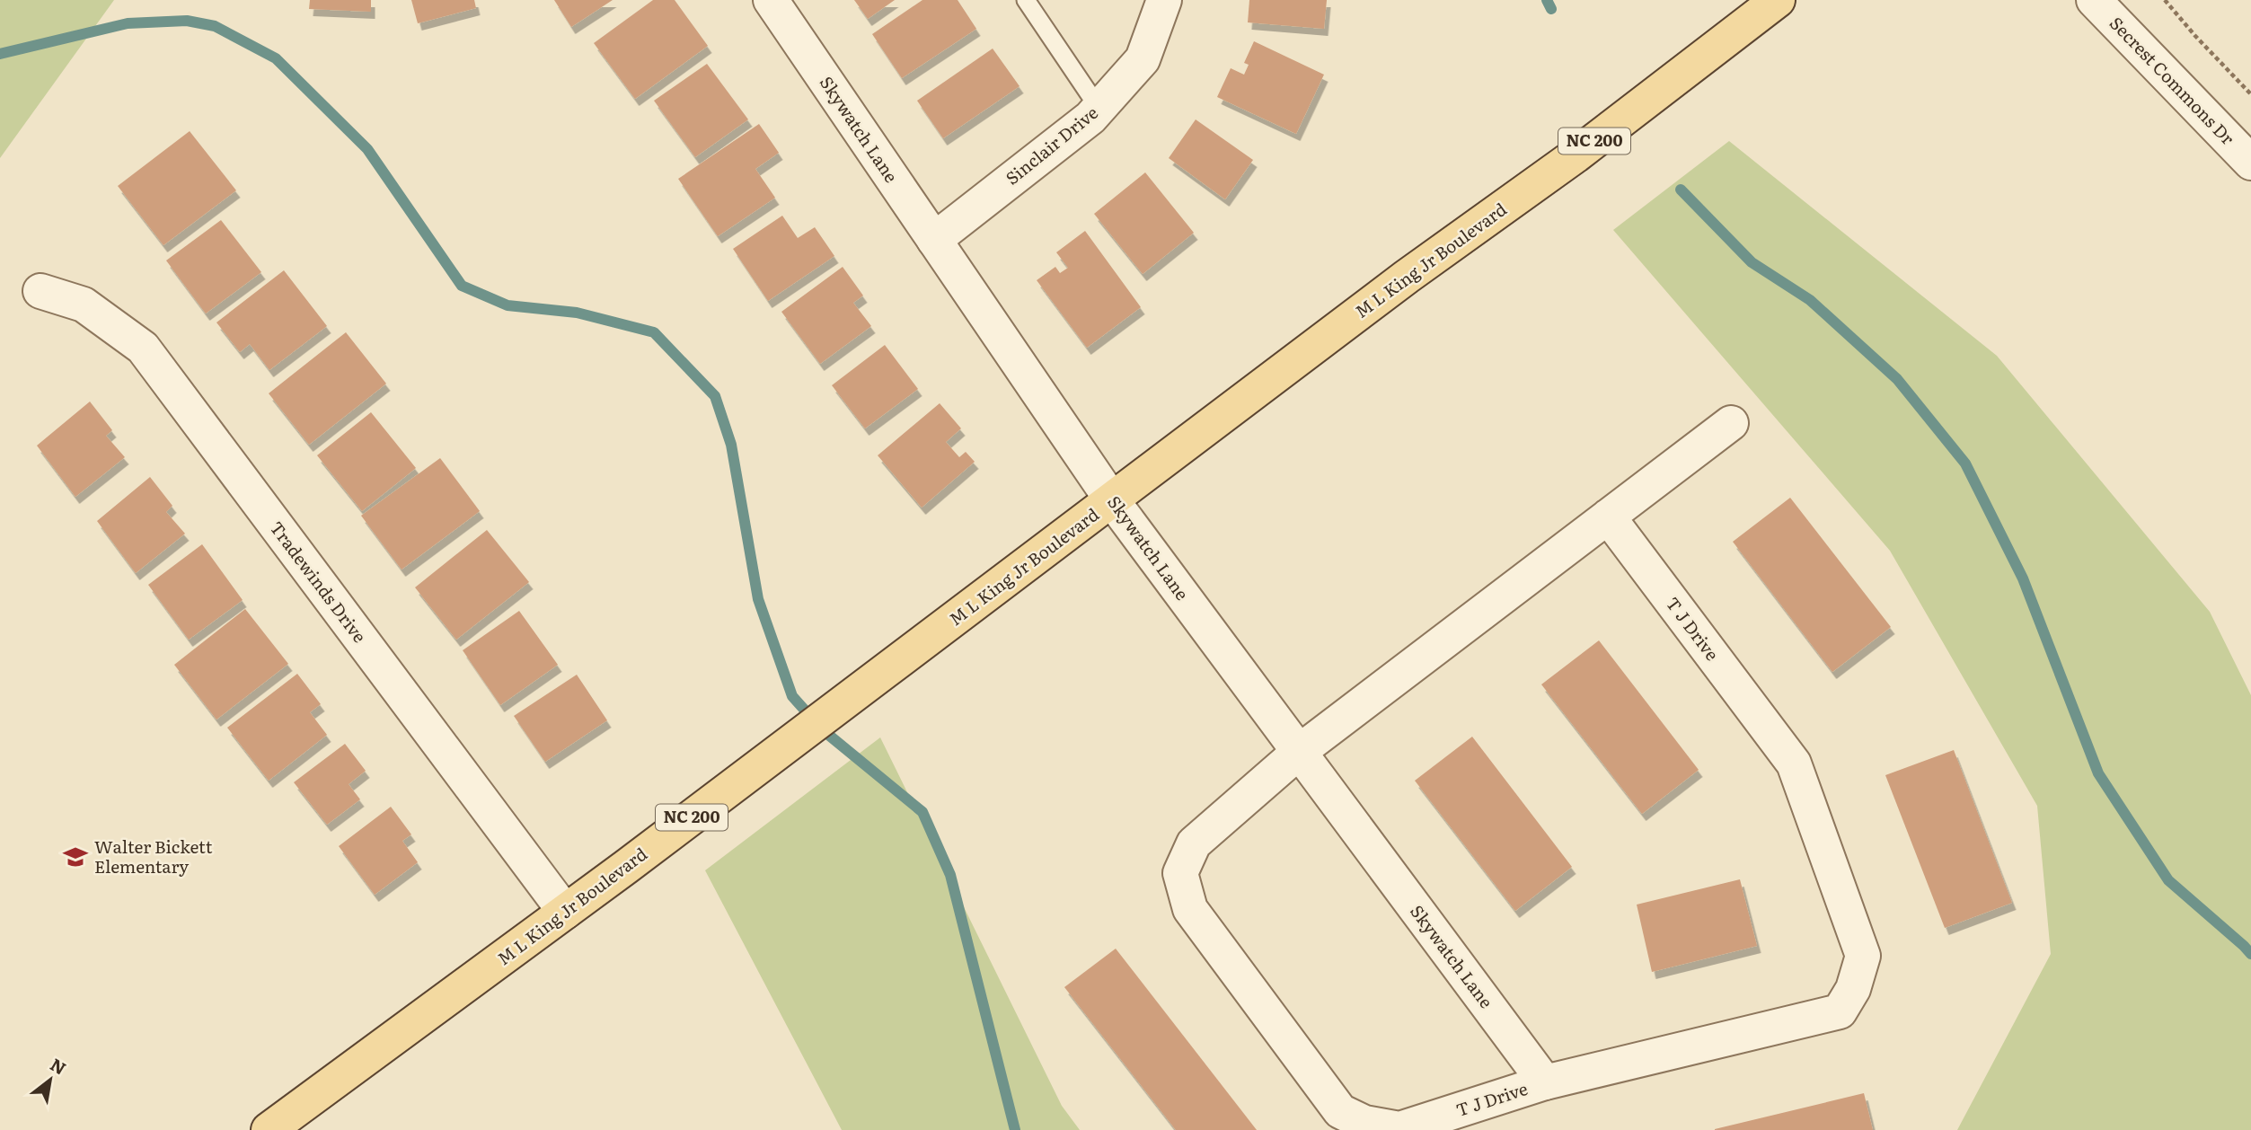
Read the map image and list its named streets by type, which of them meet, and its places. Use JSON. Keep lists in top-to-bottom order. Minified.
{"streets":{"main road":["NC 200","M L King Jr Boulevard"],"street":["Secrest Commons Dr","Skywatch Lane","Sinclair Drive","Tradewinds Drive","T J Drive"]},"crossings":[["Skywatch Lane","Sinclair Drive"],["Skywatch Lane","M L King Jr Boulevard"],["Skywatch Lane","T J Drive"],["M L King Jr Boulevard","Tradewinds Drive"]],"places":{"school or university":["Walter Bickett Elementary"]},"north":"top right"}
